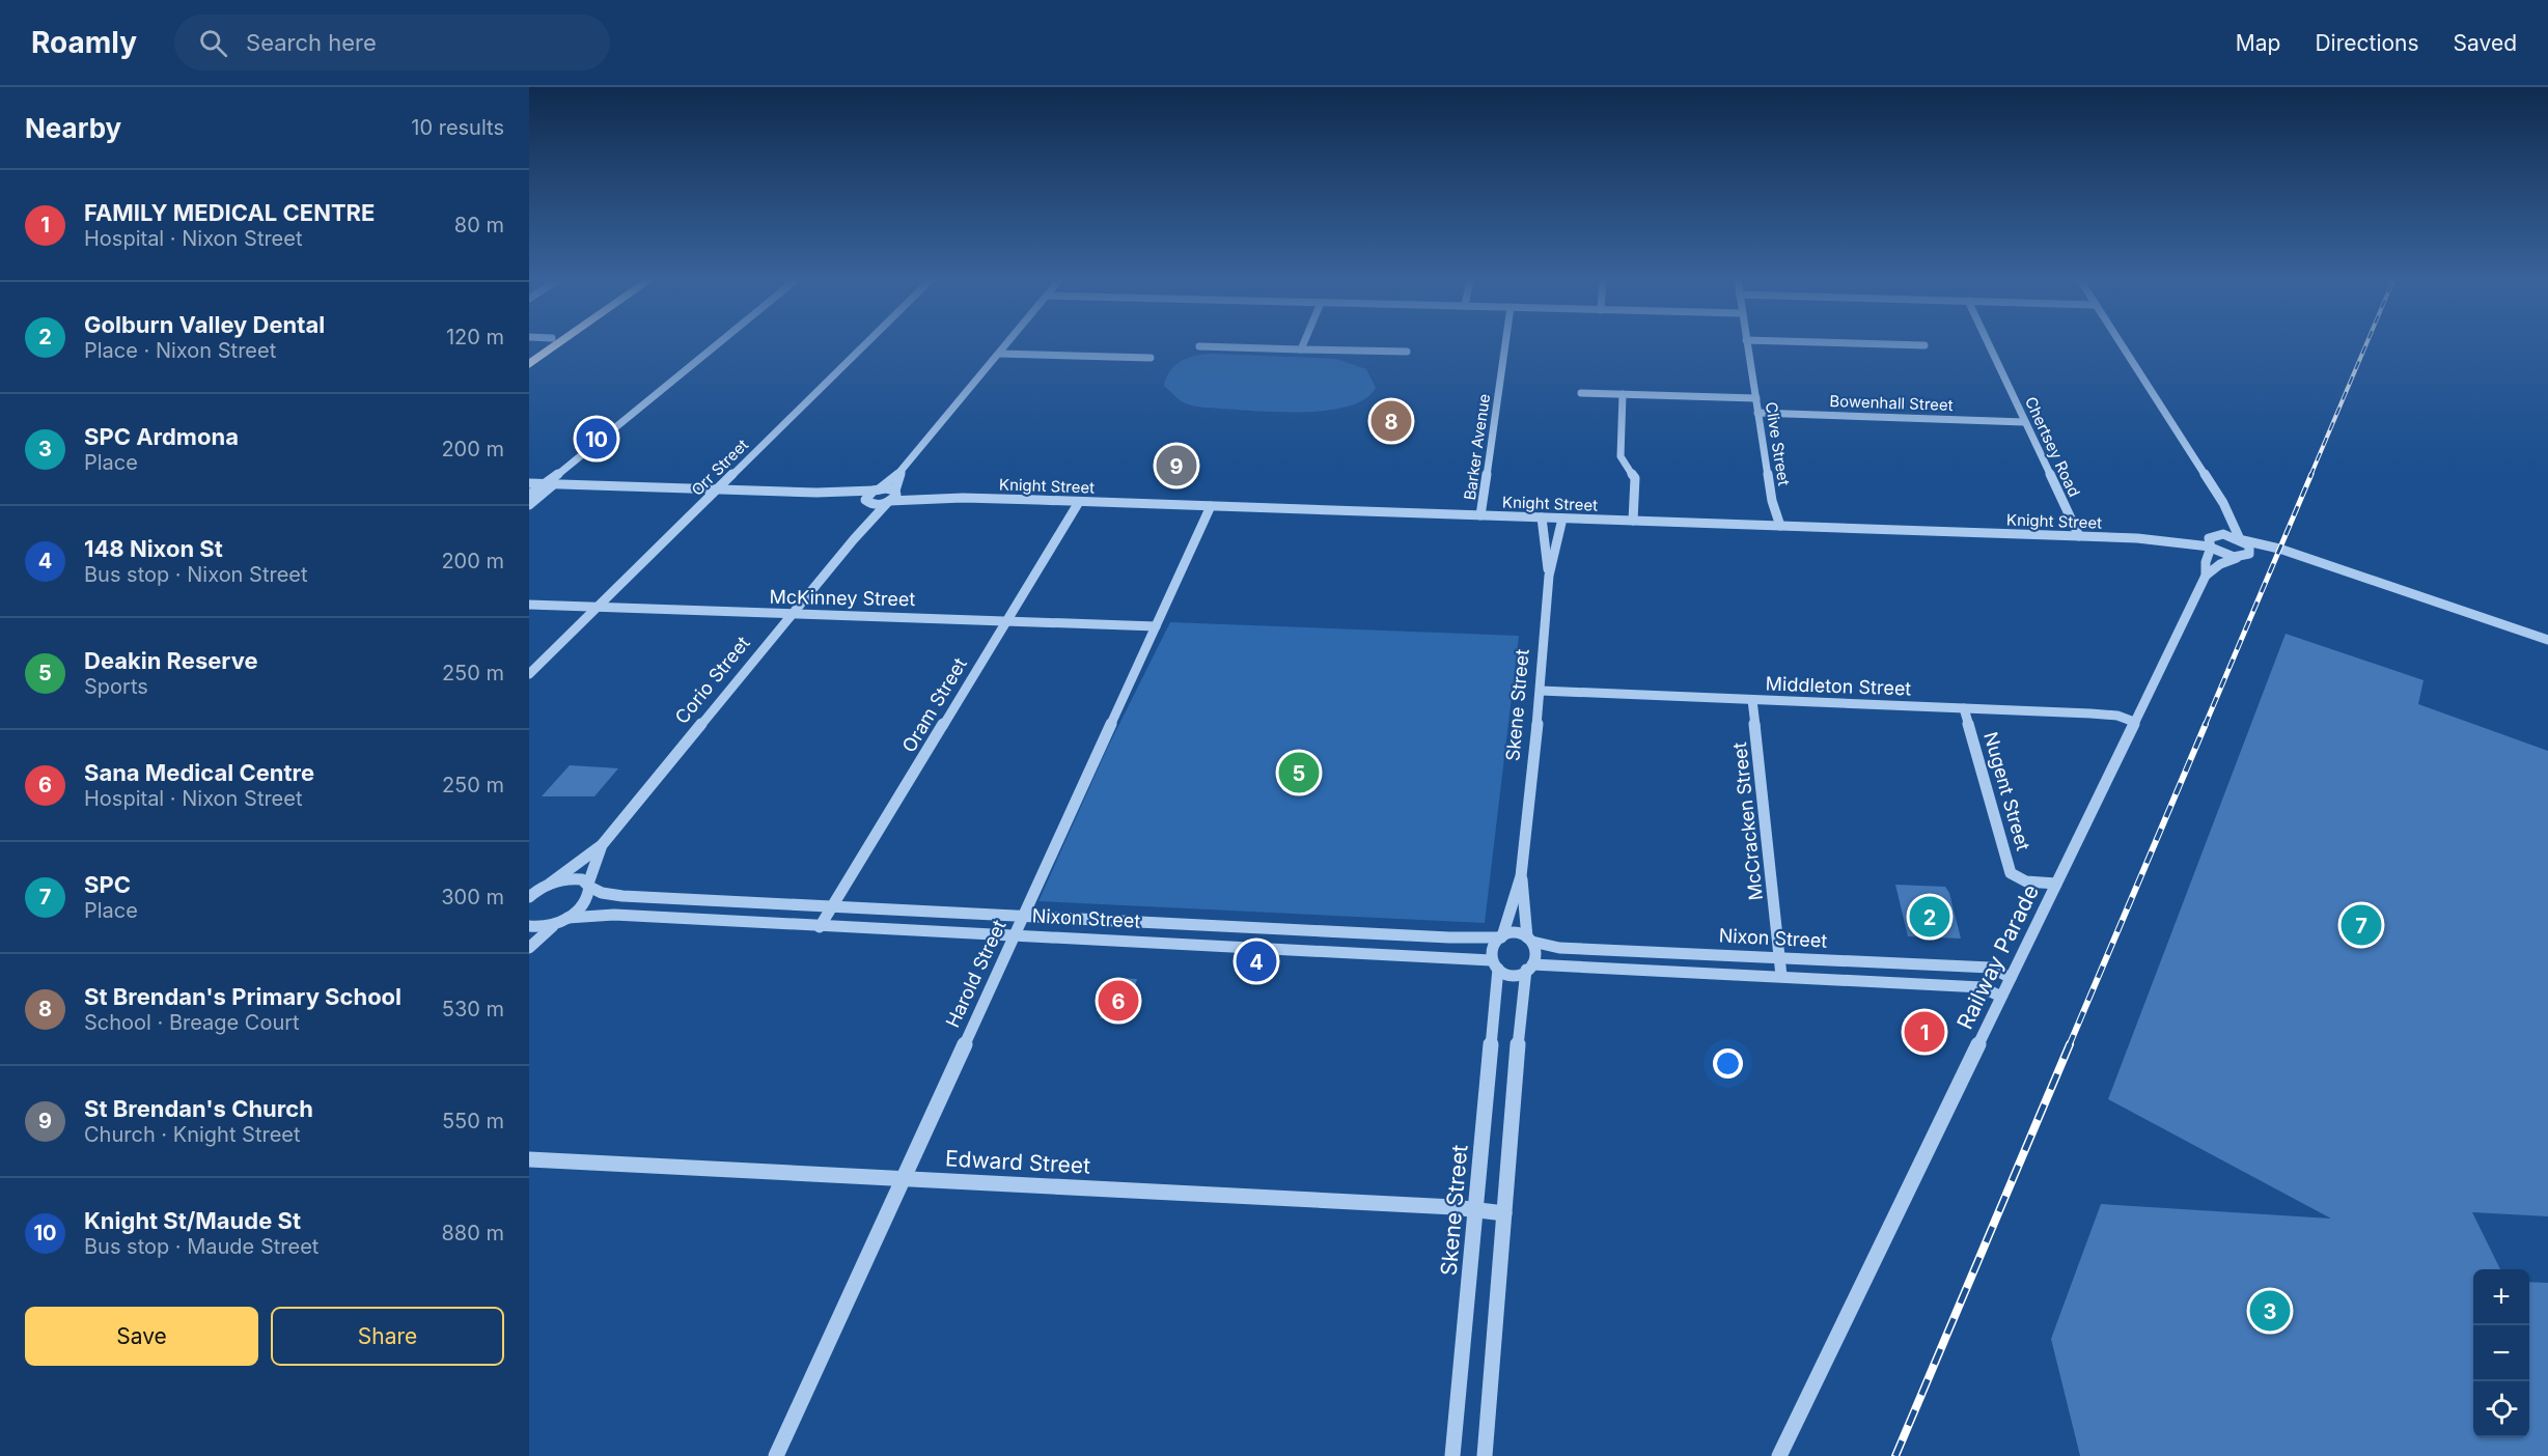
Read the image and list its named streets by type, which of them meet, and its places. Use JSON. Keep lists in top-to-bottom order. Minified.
{"streets":{"street":["Bowenhall Street","Clive Street","Barker Avenue","Chertsey Road","Orr Street","Knight Street","McKinney Street","Corio Street","Middleton Street","Oram Street","Skene Street","Nugent Street","McCracken Street","Nixon Street","Railway Parade","Harold Street","Edward Street"]},"crossings":[["Bowenhall Street","Clive Street"],["Bowenhall Street","Chertsey Road"],["Clive Street","Knight Street"],["Barker Avenue","Knight Street"],["Chertsey Road","Knight Street"],["Orr Street","McKinney Street"],["Knight Street","Corio Street"],["Knight Street","Oram Street"],["Knight Street","Skene Street"],["Knight Street","Railway Parade"],["Knight Street","Harold Street"],["McKinney Street","Corio Street"],["McKinney Street","Oram Street"],["McKinney Street","Harold Street"],["Corio Street","Nixon Street"],["Middleton Street","Skene Street"],["Middleton Street","Nugent Street"],["Middleton Street","McCracken Street"],["Middleton Street","Railway Parade"],["Oram Street","Nixon Street"],["Skene Street","Nixon Street"],["Skene Street","Edward Street"],["Nugent Street","Railway Parade"],["McCracken Street","Nixon Street"],["Nixon Street","Railway Parade"],["Nixon Street","Harold Street"],["Harold Street","Edward Street"]],"page":{"header":"Roamly","search":"Search here","nav":["Map","Directions","Saved"],"heading":["Nearby","10 results"],"list":[{"mark":"1","name":"FAMILY MEDICAL CENTRE","note":"Hospital · Nixon Street","value":"80 m"},{"mark":"2","name":"Golburn Valley Dental","note":"Place · Nixon Street","value":"120 m"},{"mark":"3","name":"SPC Ardmona","note":"Place","value":"200 m"},{"mark":"4","name":"148 Nixon St","note":"Bus stop · Nixon Street","value":"200 m"},{"mark":"5","name":"Deakin Reserve","note":"Sports","value":"250 m"},{"mark":"6","name":"Sana Medical Centre","note":"Hospital · Nixon Street","value":"250 m"},{"mark":"7","name":"SPC","note":"Place","value":"300 m"},{"mark":"8","name":"St Brendan's Primary School","note":"School · Breage Court","value":"530 m"},{"mark":"9","name":"St Brendan's Church","note":"Church · Knight Street","value":"550 m"},{"mark":"10","name":"Knight St/Maude St","note":"Bus stop · Maude Street","value":"880 m"}],"pins":["8","10","9","5","2","7","4","6","1","3"],"map_buttons":["+","−"],"buttons":["Save","Share"]}}
